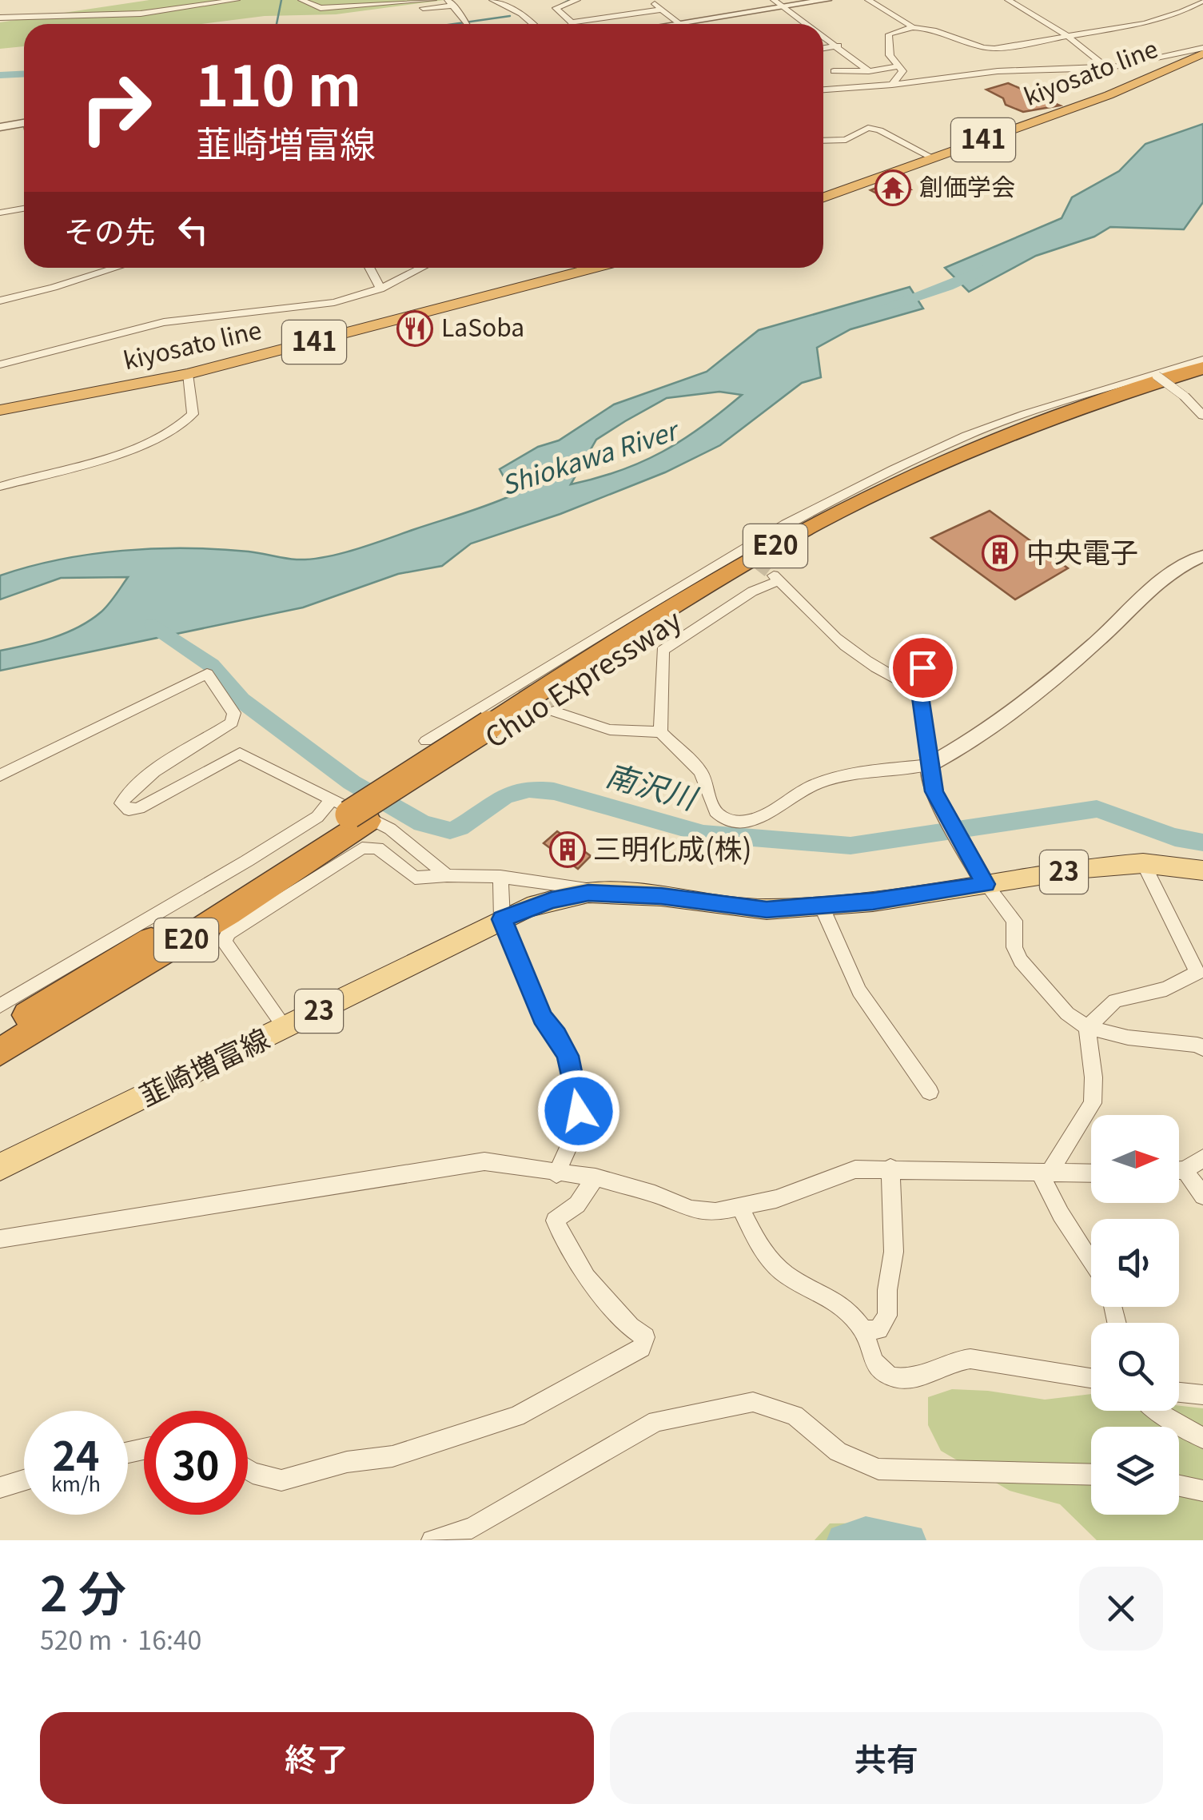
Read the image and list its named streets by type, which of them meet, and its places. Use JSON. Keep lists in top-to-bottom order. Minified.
{"streets":{"highway":["kiyosato line","141","E20","Chuo Expressway"],"main road":["23","韮崎増富線"]},"water":["Shiokawa River","南沢川"],"places":{"temple":["創価学会"],"restaurant":["LaSoba"],"building":["中央電子","三明化成(株)"]},"north":"right","page":{"turn":["110 m","韮崎増富線"],"then":"その先","speed":"24 km/h","limit":"30","heading":["2 分","520 m · 16:40"],"buttons":["終了","共有"]}}
